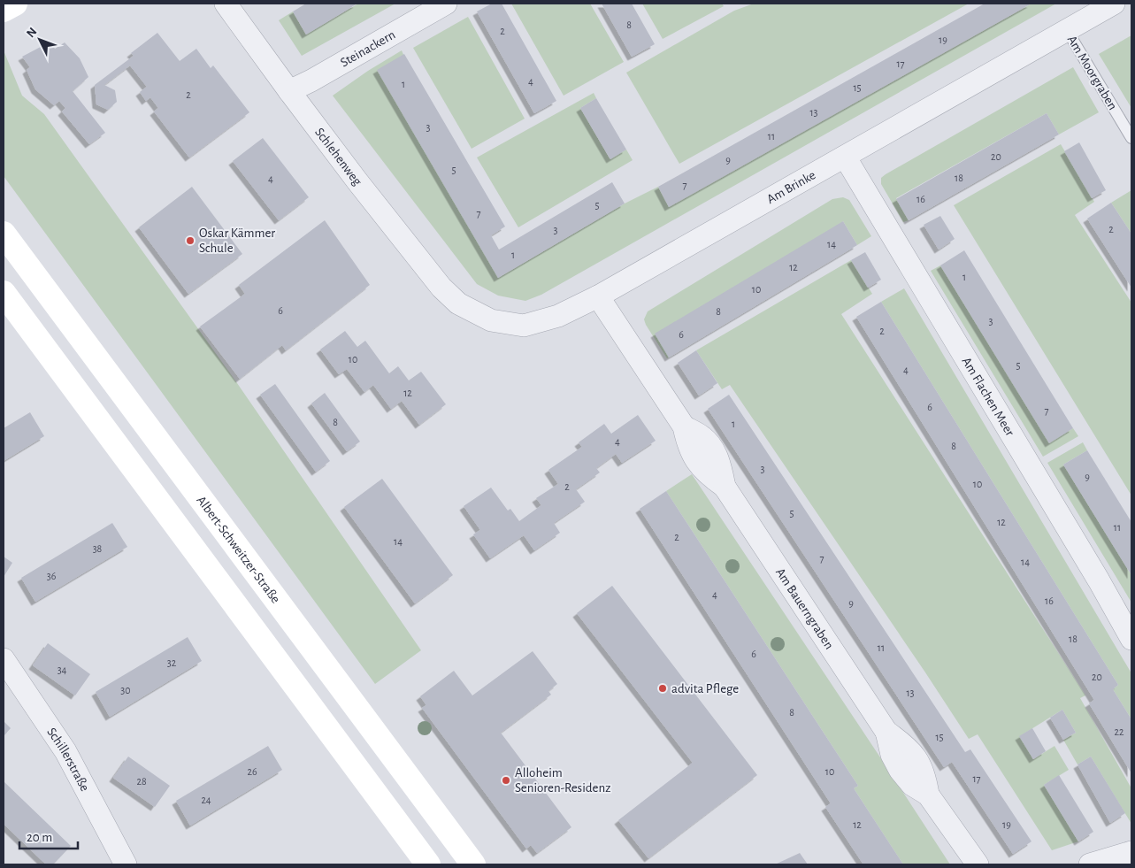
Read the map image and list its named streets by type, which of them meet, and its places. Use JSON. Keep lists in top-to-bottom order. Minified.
{"streets":{"street":["Steinackern","Schlehenweg","Am Brinke","Am Flachen Meer","Albert-Schweitzer-Straße","Am Bauerngraben","Schillerstraße"],"lane":["Am Moorgraben"]},"crossings":[["Steinackern","Schlehenweg"],["Am Moorgraben","Am Brinke"],["Schlehenweg","Am Brinke"],["Am Brinke","Am Flachen Meer"],["Am Brinke","Am Bauerngraben"]],"places":["Oskar Kämmer Schule","advita Pflege","Alloheim Senioren-Residenz"],"house_numbers":["8","2","19","17","4","1","15","2","13","3","11","20","9","5","18","4","7","16","5","7","2","3","14","1","12","1","10","6","8","3","2","6","10","5","4","12","6","7","8","1","4","8","3","9","10","2","5","12","11","2","14","38","7","14","36","4","16","9","18","11","6","32","34","20","30","13","8","22","15","26","10","17","28","24","12","19"],"scale_bar":"20 m","north":"top left"}
